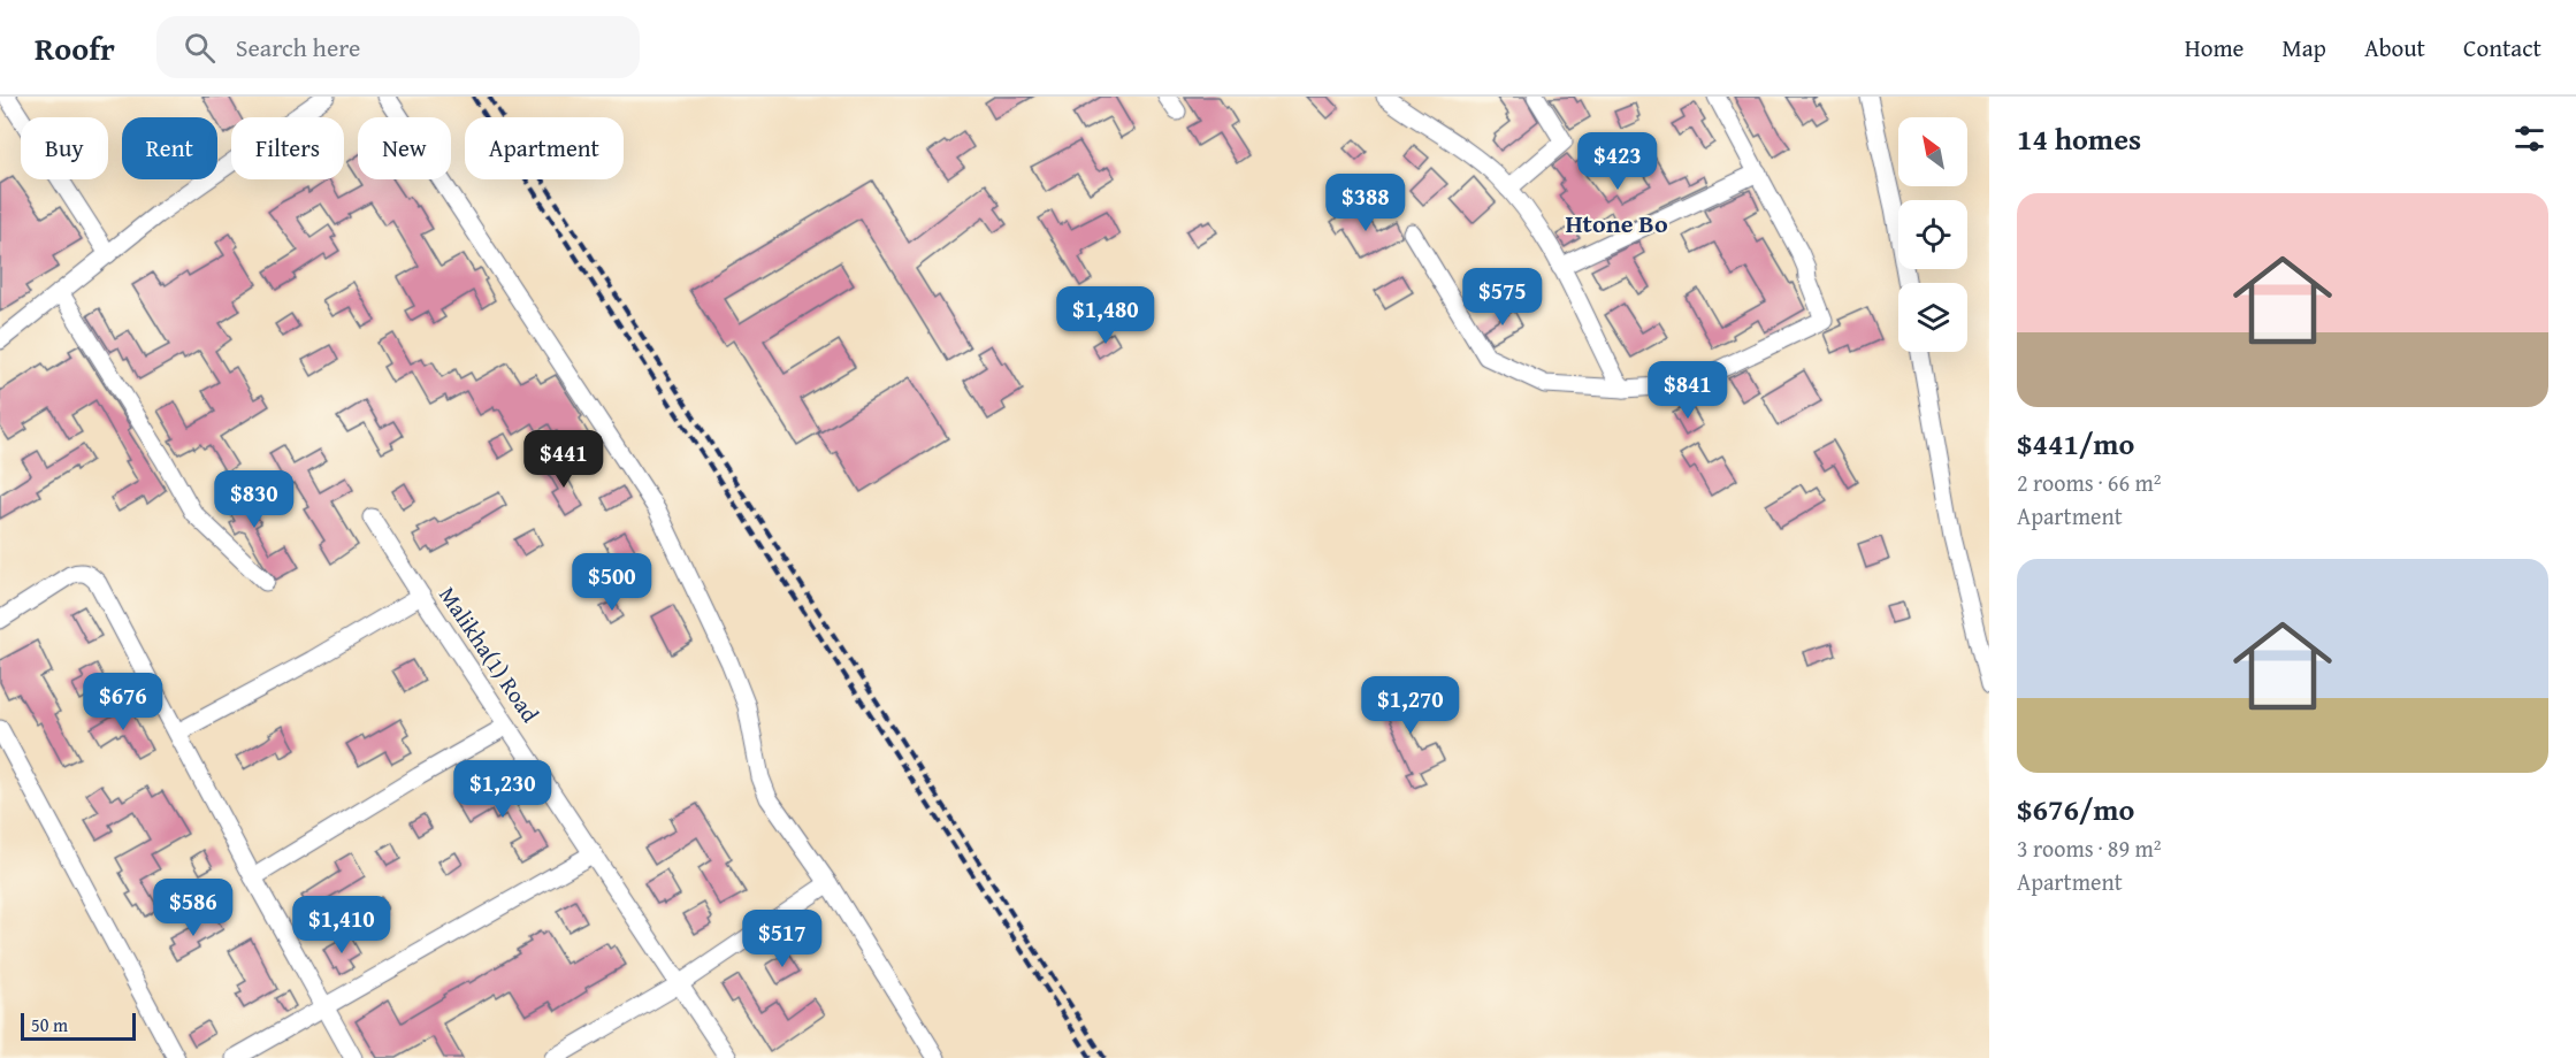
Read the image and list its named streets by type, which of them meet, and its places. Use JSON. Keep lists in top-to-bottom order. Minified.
{"streets":{"street":["Malikha(1) Road"]},"districts":["Htone Bo"],"scale_bar":"50 m","north":"top left","page":{"header":"Roofr","search":"Search here","nav":["Home","Map","About","Contact"],"heading":"14 homes","chip":["Buy","Rent","Filters","New","Apartment"],"price":["$423","$388","$575","$1,480","$841","$441","$830","$500","$676","$1,270","$1,230","$586","$1,410","$517"],"list":[{"name":"$441/mo","note":"2 rooms · 66 m² · Apartment"},{"name":"$676/mo","note":"3 rooms · 89 m² · Apartment"}],"scale":"50 m"}}
